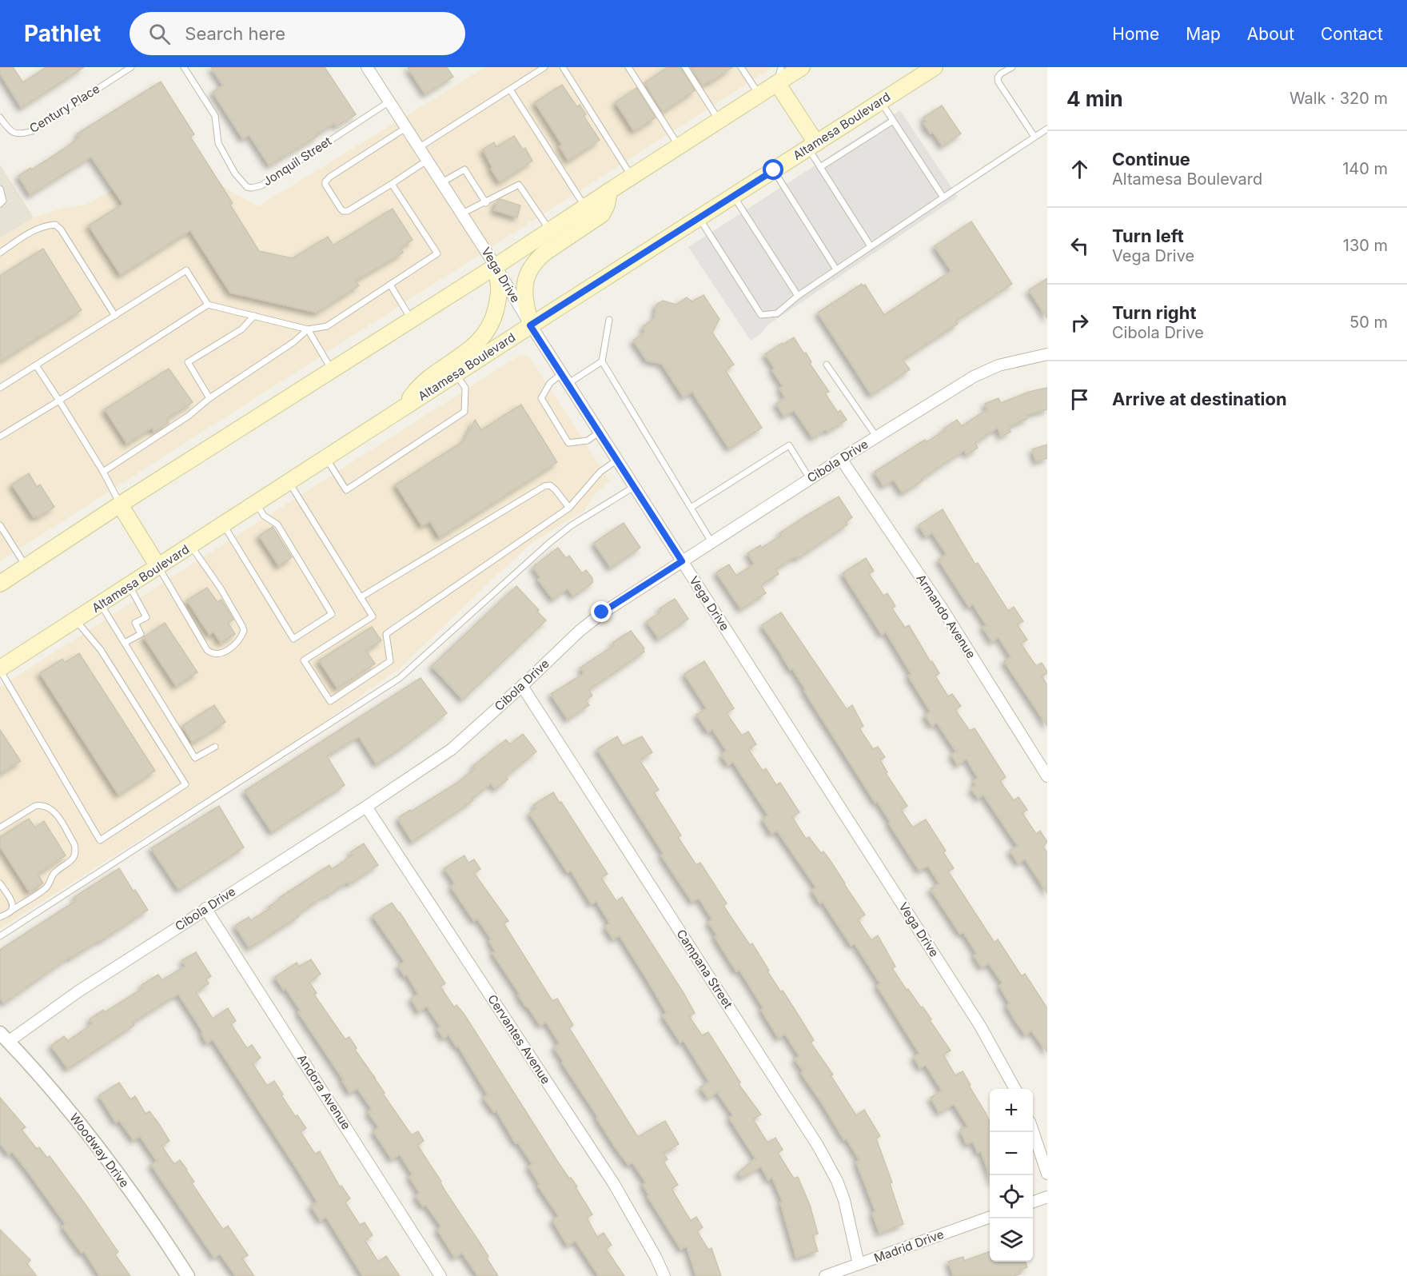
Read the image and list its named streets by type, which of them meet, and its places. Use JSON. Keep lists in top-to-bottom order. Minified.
{"streets":{"main road":["Altamesa Boulevard"],"street":["Vega Drive","Cibola Drive","Armando Avenue","Campana Street","Cervantes Avenue","Andora Avenue","Woodway Drive","Madrid Drive"],"lane":["Century Place","Jonquil Street"]},"crossings":[["Altamesa Boulevard","Vega Drive"],["Jonquil Street","Vega Drive"],["Vega Drive","Cibola Drive"],["Cibola Drive","Armando Avenue"],["Cibola Drive","Campana Street"],["Cibola Drive","Cervantes Avenue"],["Cibola Drive","Andora Avenue"],["Cibola Drive","Woodway Drive"],["Campana Street","Madrid Drive"]],"page":{"header":"Pathlet","search":"Search here","nav":["Home","Map","About","Contact"],"heading":["4 min","Walk · 320 m"],"list":[["Continue","Altamesa Boulevard","140 m"],["Turn left","Vega Drive","130 m"],["Turn right","Cibola Drive","50 m"],"Arrive at destination"],"map_buttons":["+","−"]}}
